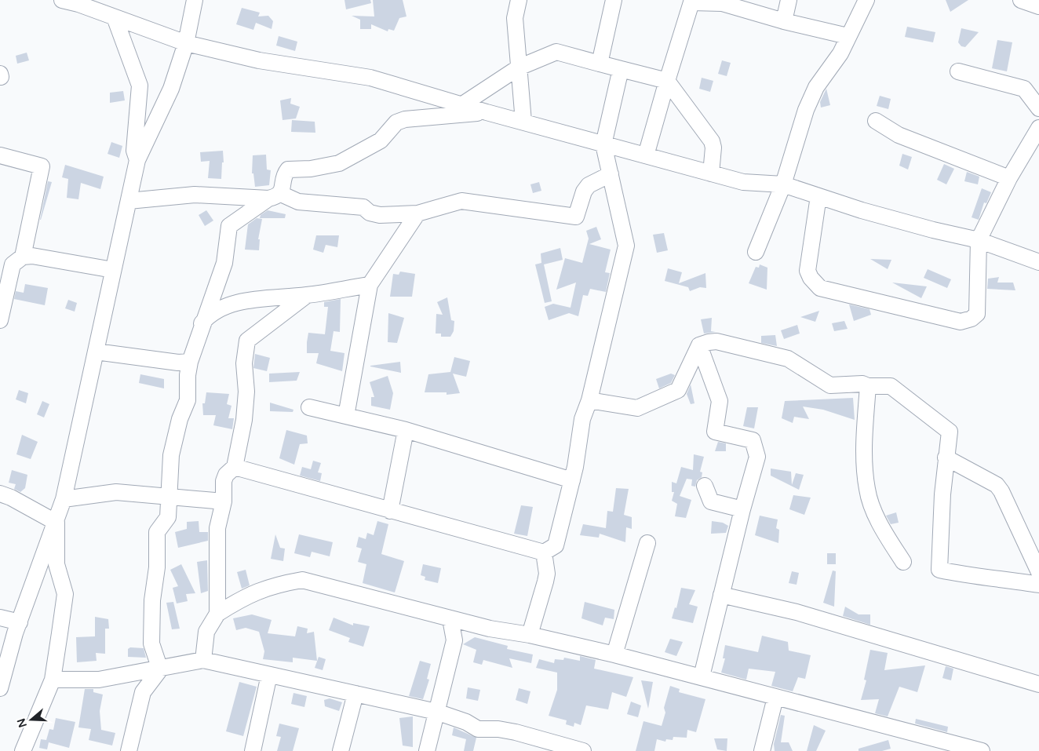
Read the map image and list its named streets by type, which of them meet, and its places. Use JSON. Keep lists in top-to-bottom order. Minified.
{"north":"left"}
